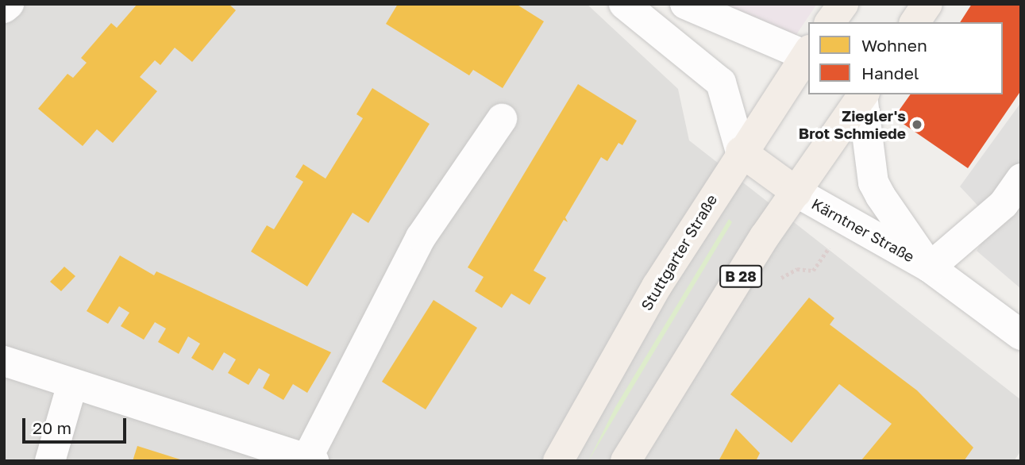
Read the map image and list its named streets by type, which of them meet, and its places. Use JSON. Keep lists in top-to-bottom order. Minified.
{"streets":{"main road":["Stuttgarter Straße","B 28"],"street":["Kärntner Straße"]},"crossings":[["Kärntner Straße","B 28"]],"places":["Ziegler's Brot Schmiede"],"legend":["Wohnen","Handel"],"scale_bar":"20 m"}
